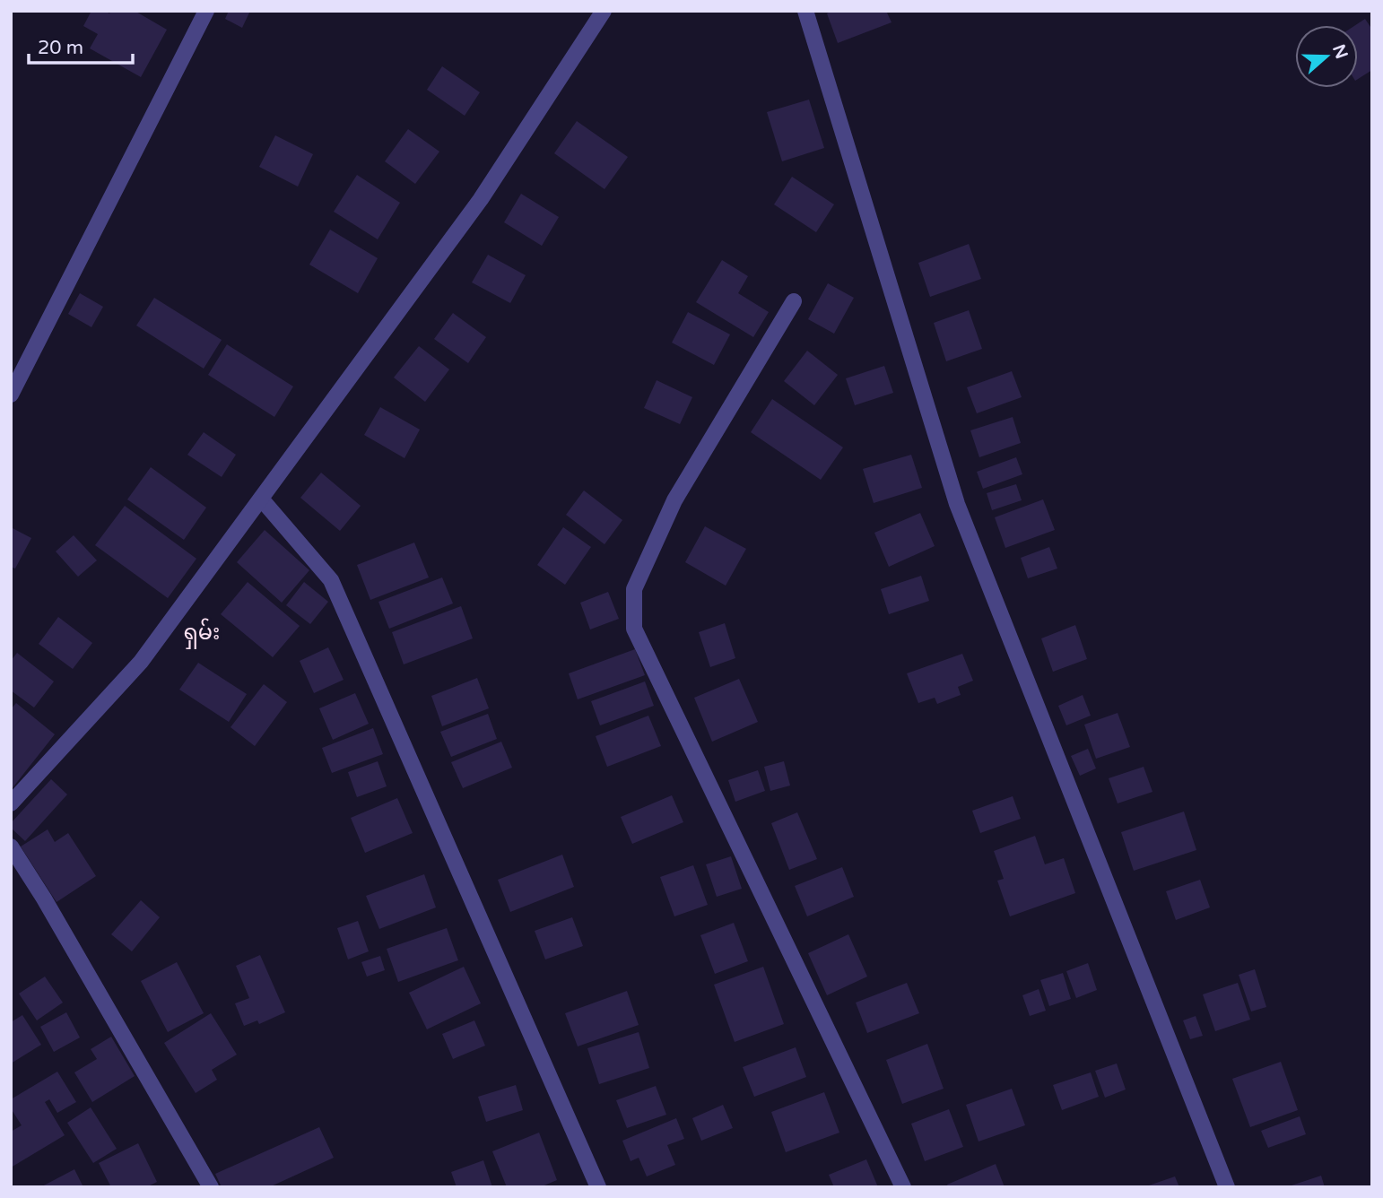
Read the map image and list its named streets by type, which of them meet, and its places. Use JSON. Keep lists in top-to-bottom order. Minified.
{"districts":["ရှမ်း"],"scale_bar":"20 m","north":"right"}
